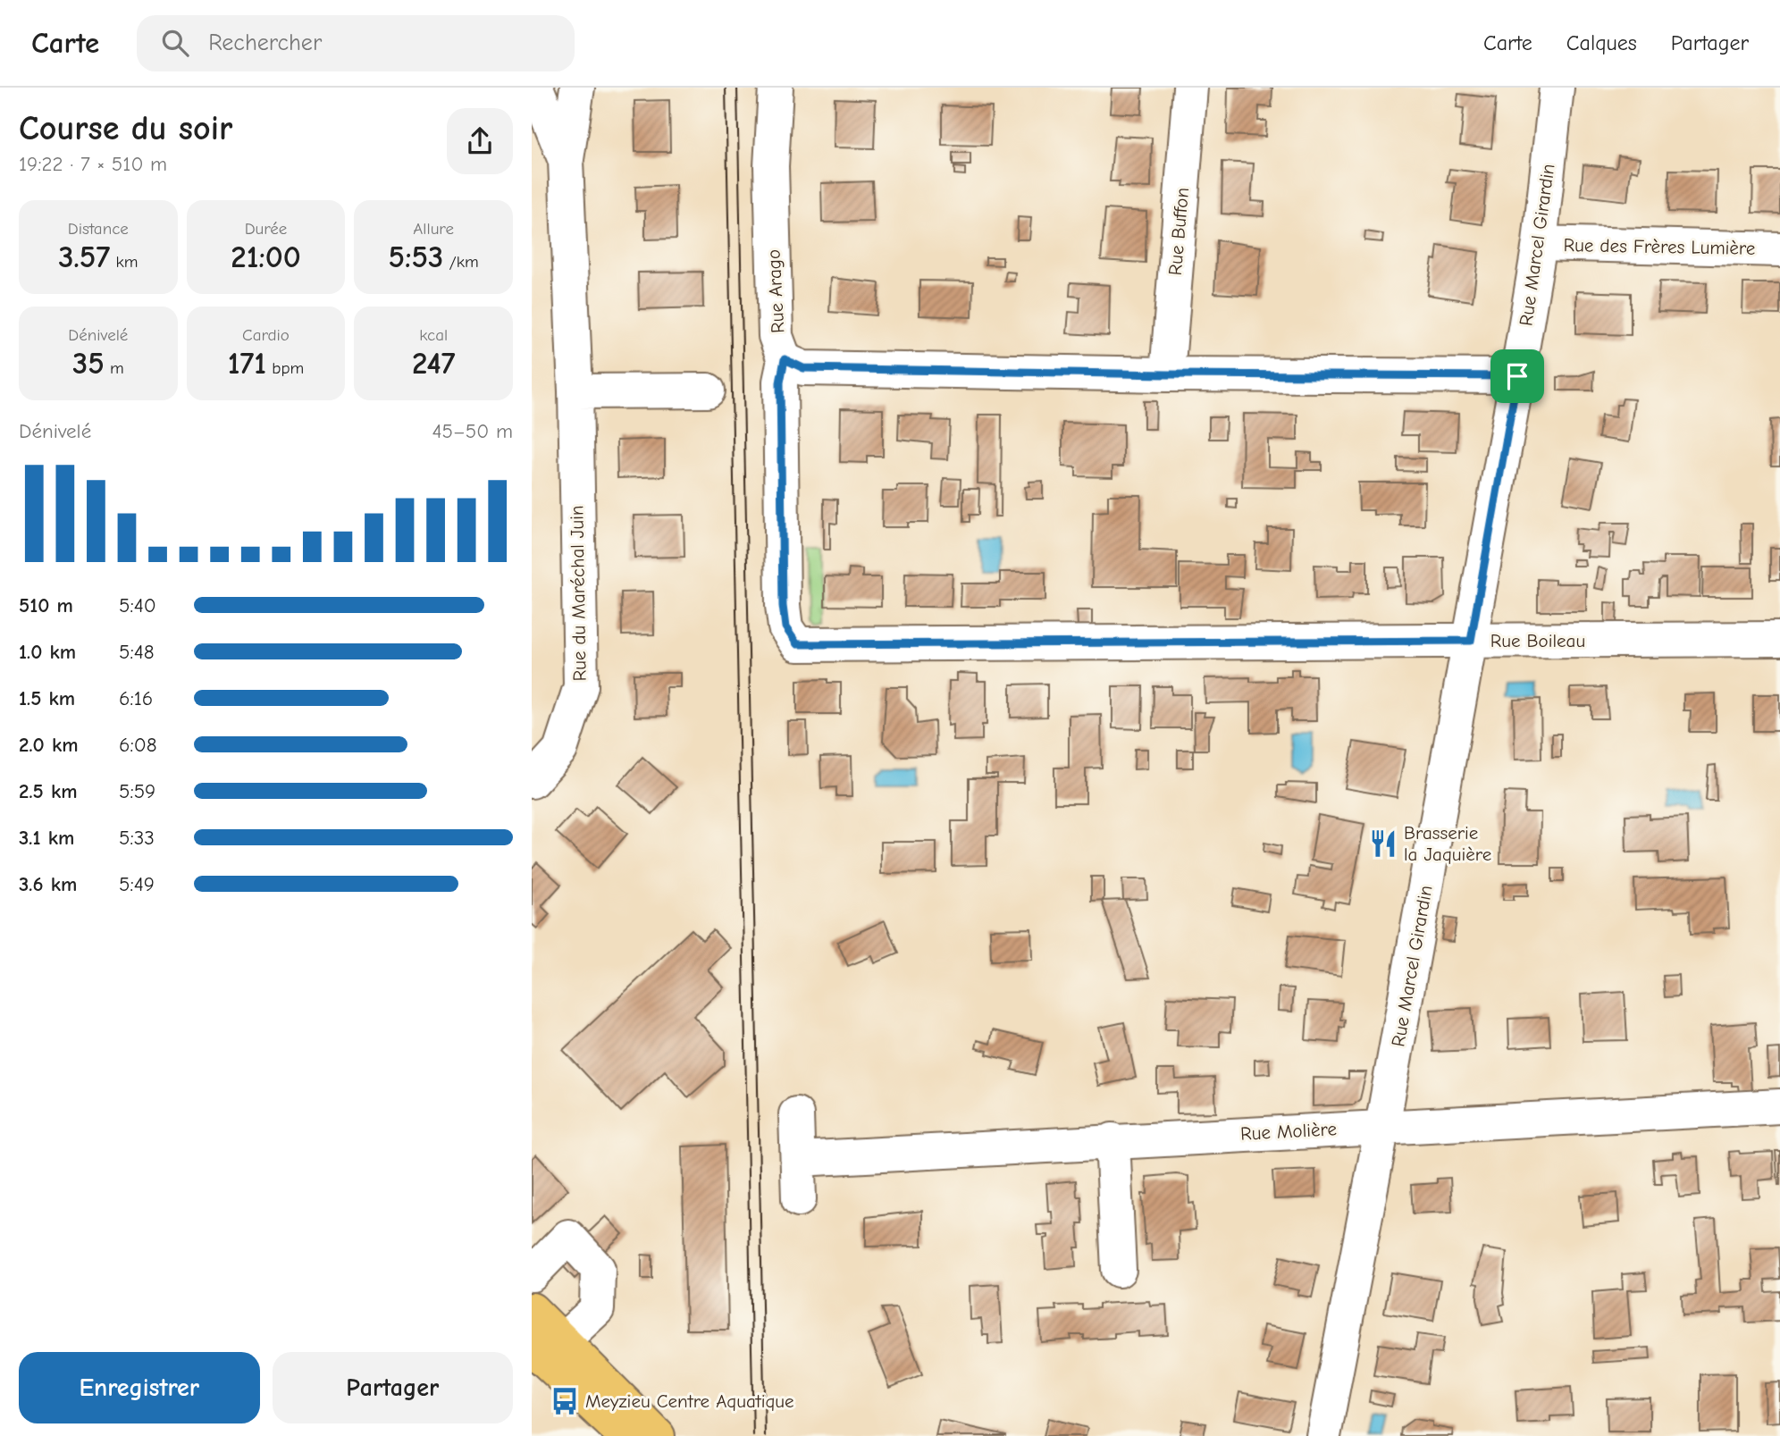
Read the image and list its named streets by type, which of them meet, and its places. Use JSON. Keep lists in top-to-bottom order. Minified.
{"streets":{"street":["Rue Buffon","Rue Marcel Girardin","Rue des Frères Lumière","Rue Arago","Rue du Maréchal Juin","Rue Boileau","Rue Molière"]},"crossings":[["Rue Buffon","Rue Arago"],["Rue Marcel Girardin","Rue des Frères Lumière"],["Rue Marcel Girardin","Rue Arago"],["Rue Marcel Girardin","Rue Boileau"],["Rue Marcel Girardin","Rue Molière"],["Rue Arago","Rue Boileau"]],"places":{"restaurant":["Brasserie la Jaquière"],"bus stop":["Meyzieu Centre Aquatique"]},"page":{"header":"Carte","search":"Rechercher","nav":["Carte","Calques","Partager"],"heading":["Course du soir","19:22 · 7 × 510 m"],"stats":[["Distance","3.57 km"],["Durée","21:00"],["Allure","5:53 /km"],["Dénivelé","35 m"],["Cardio","171 bpm"],["kcal","247"]],"chart":["Dénivelé","45–50 m"],"list":[{"name":"510 m","note":"5:40"},{"name":"1.0 km","note":"5:48"},{"name":"1.5 km","note":"6:16"},{"name":"2.0 km","note":"6:08"},{"name":"2.5 km","note":"5:59"},{"name":"3.1 km","note":"5:33"},{"name":"3.6 km","note":"5:49"}],"buttons":["Enregistrer","Partager"]}}
